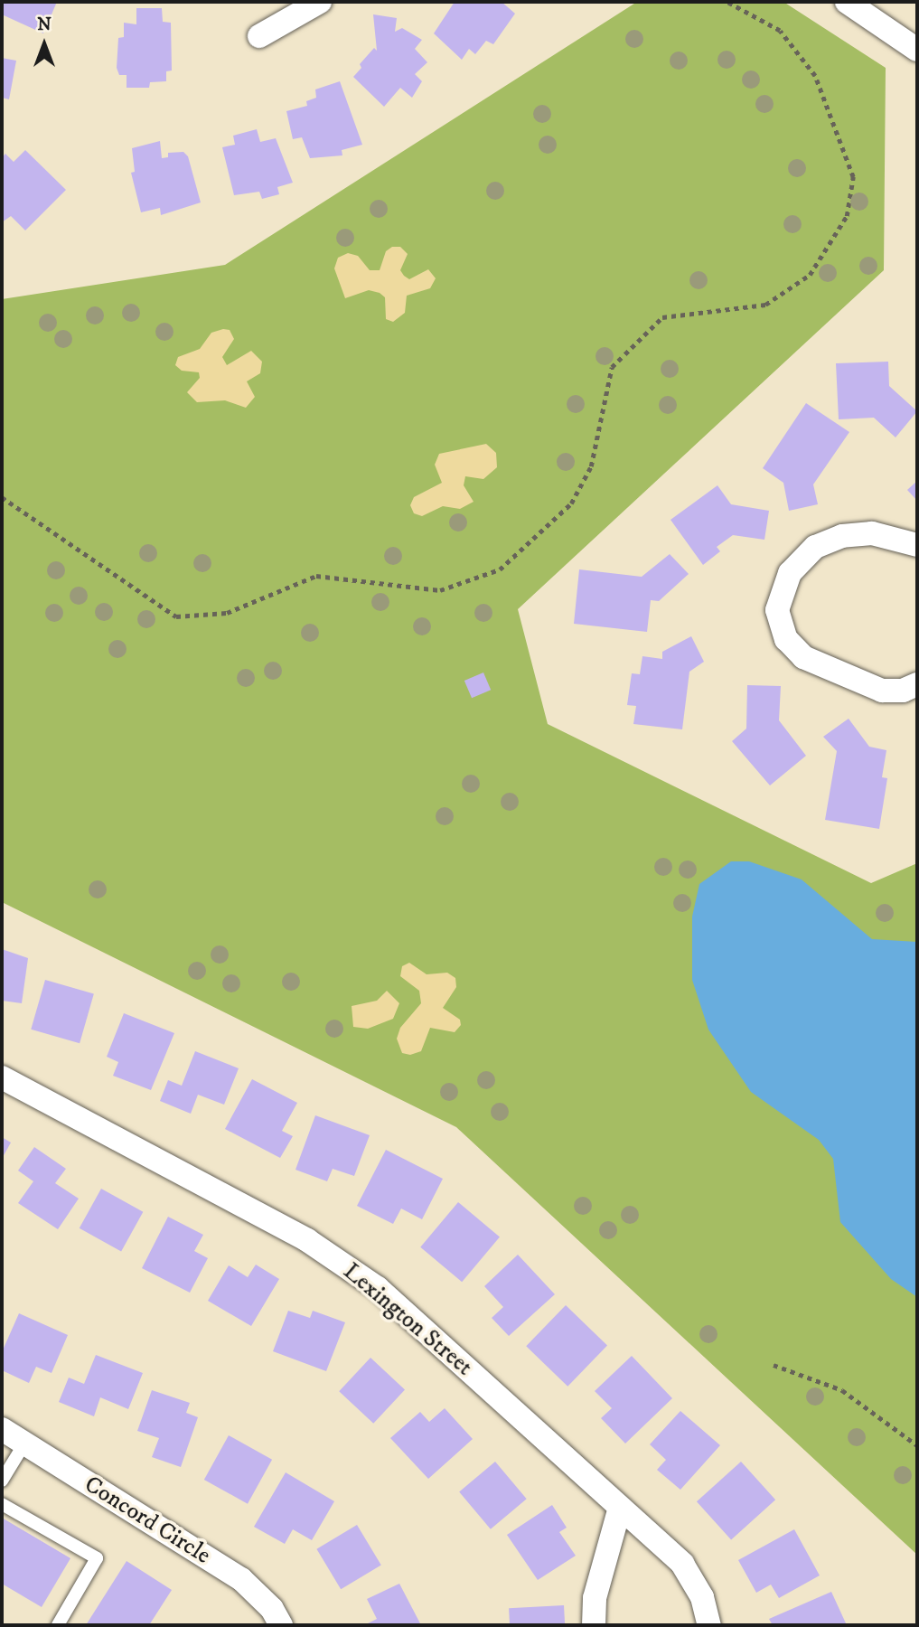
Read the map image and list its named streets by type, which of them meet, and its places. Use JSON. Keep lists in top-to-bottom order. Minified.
{"streets":{"street":["Lexington Street","Concord Circle"]},"north":"top"}
